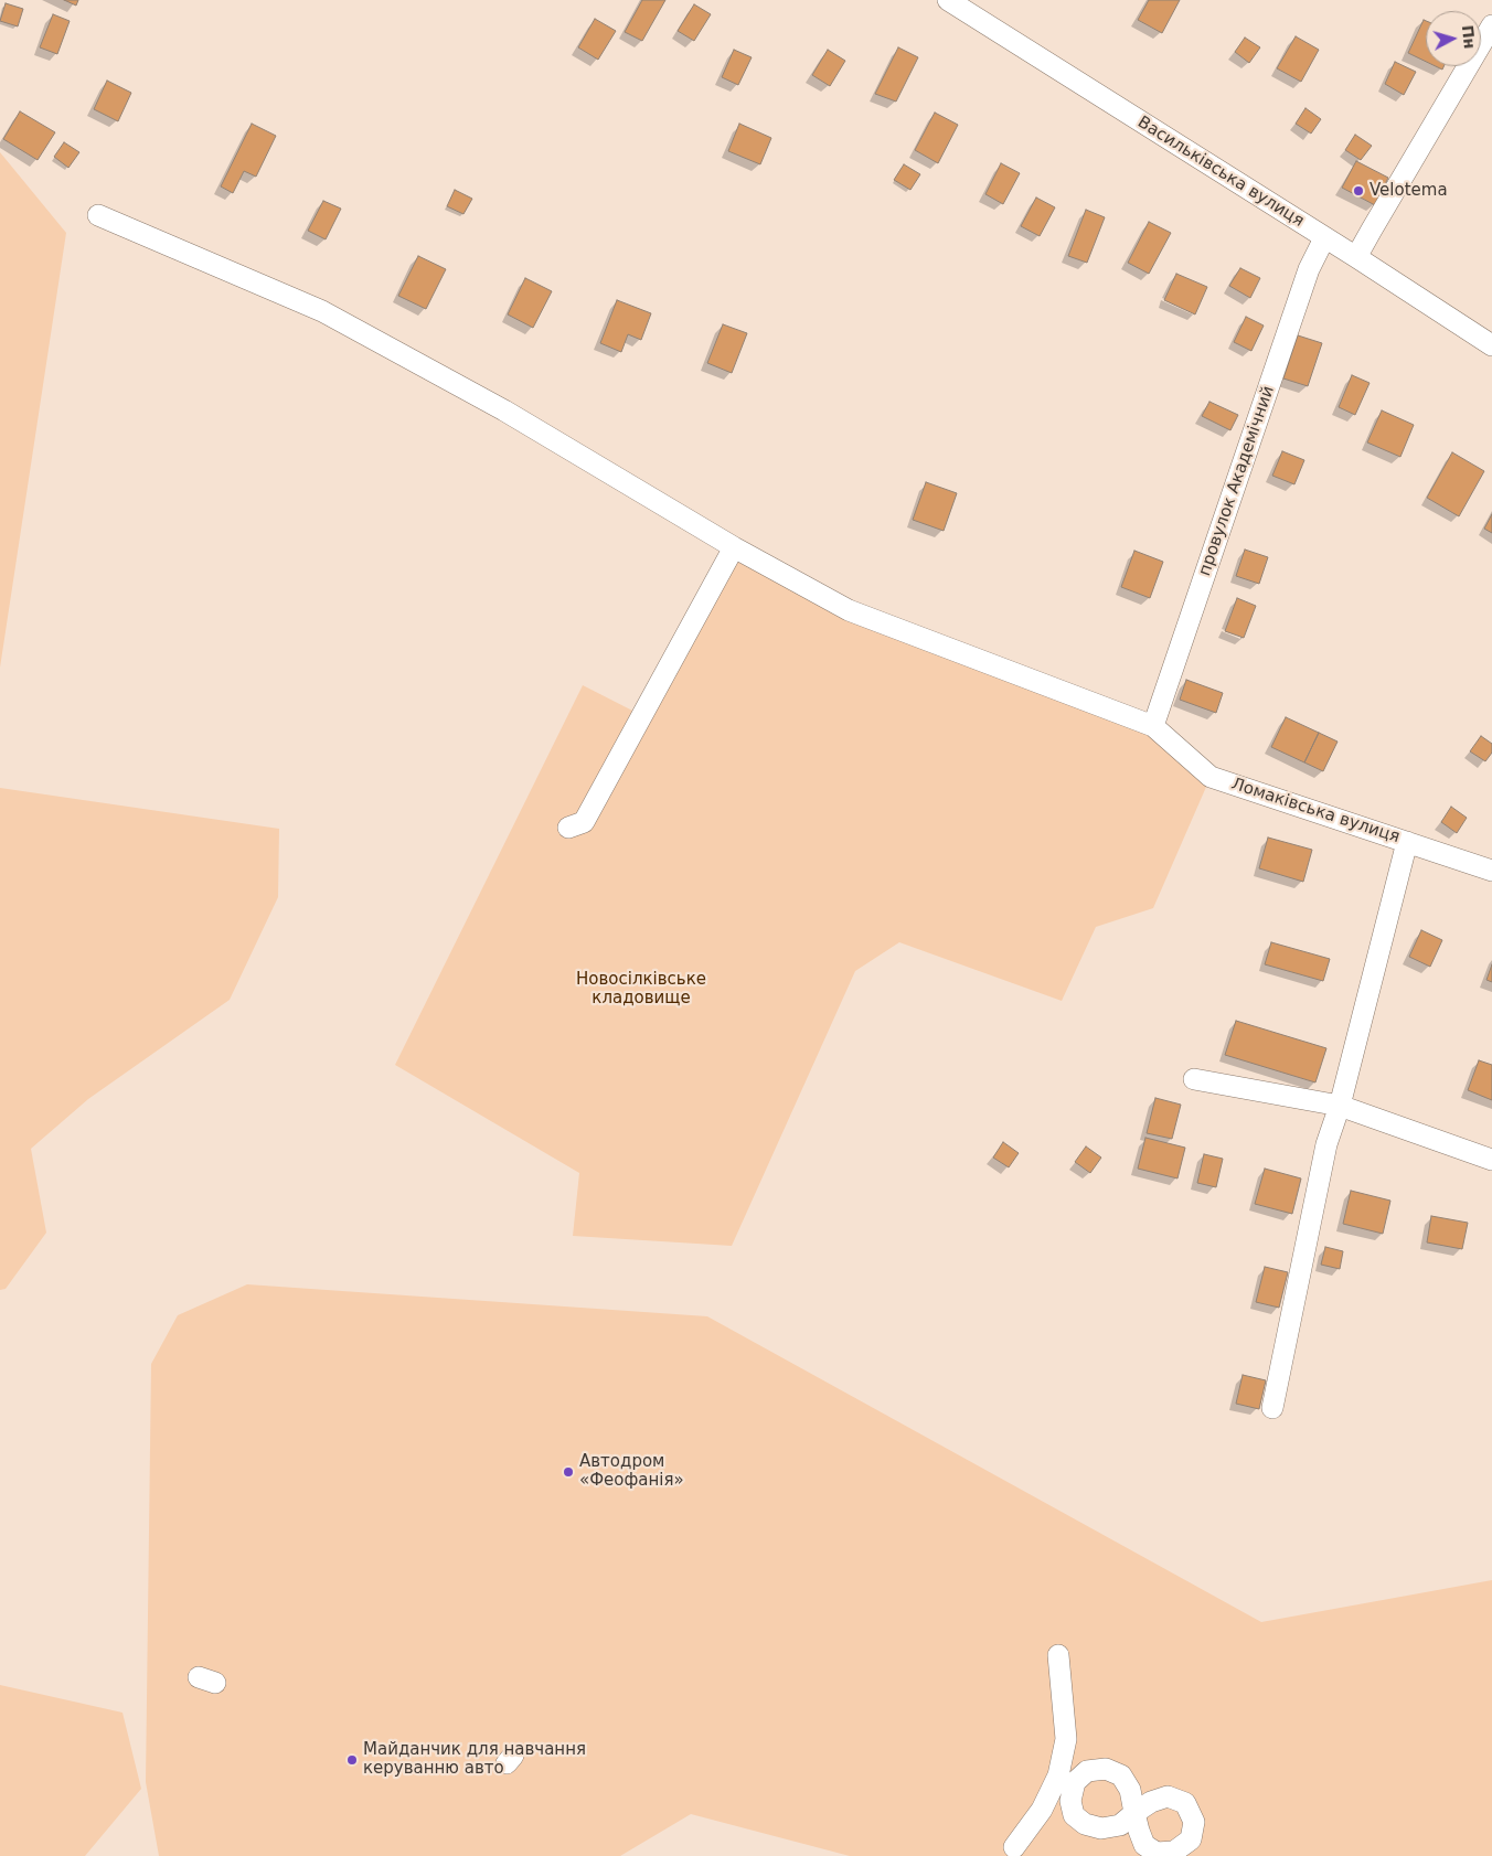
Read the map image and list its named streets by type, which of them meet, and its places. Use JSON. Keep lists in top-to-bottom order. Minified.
{"streets":{"street":["Васильківська вулиця","провулок Академічний","Ломаківська вулиця"]},"crossings":[["Васильківська вулиця","провулок Академічний"],["провулок Академічний","Ломаківська вулиця"]],"parks":["Новосілківське кладовище"],"places":["Velotema","Автодром «Феофанія»","Майданчик для навчання керуванню авто"],"north":"right"}
